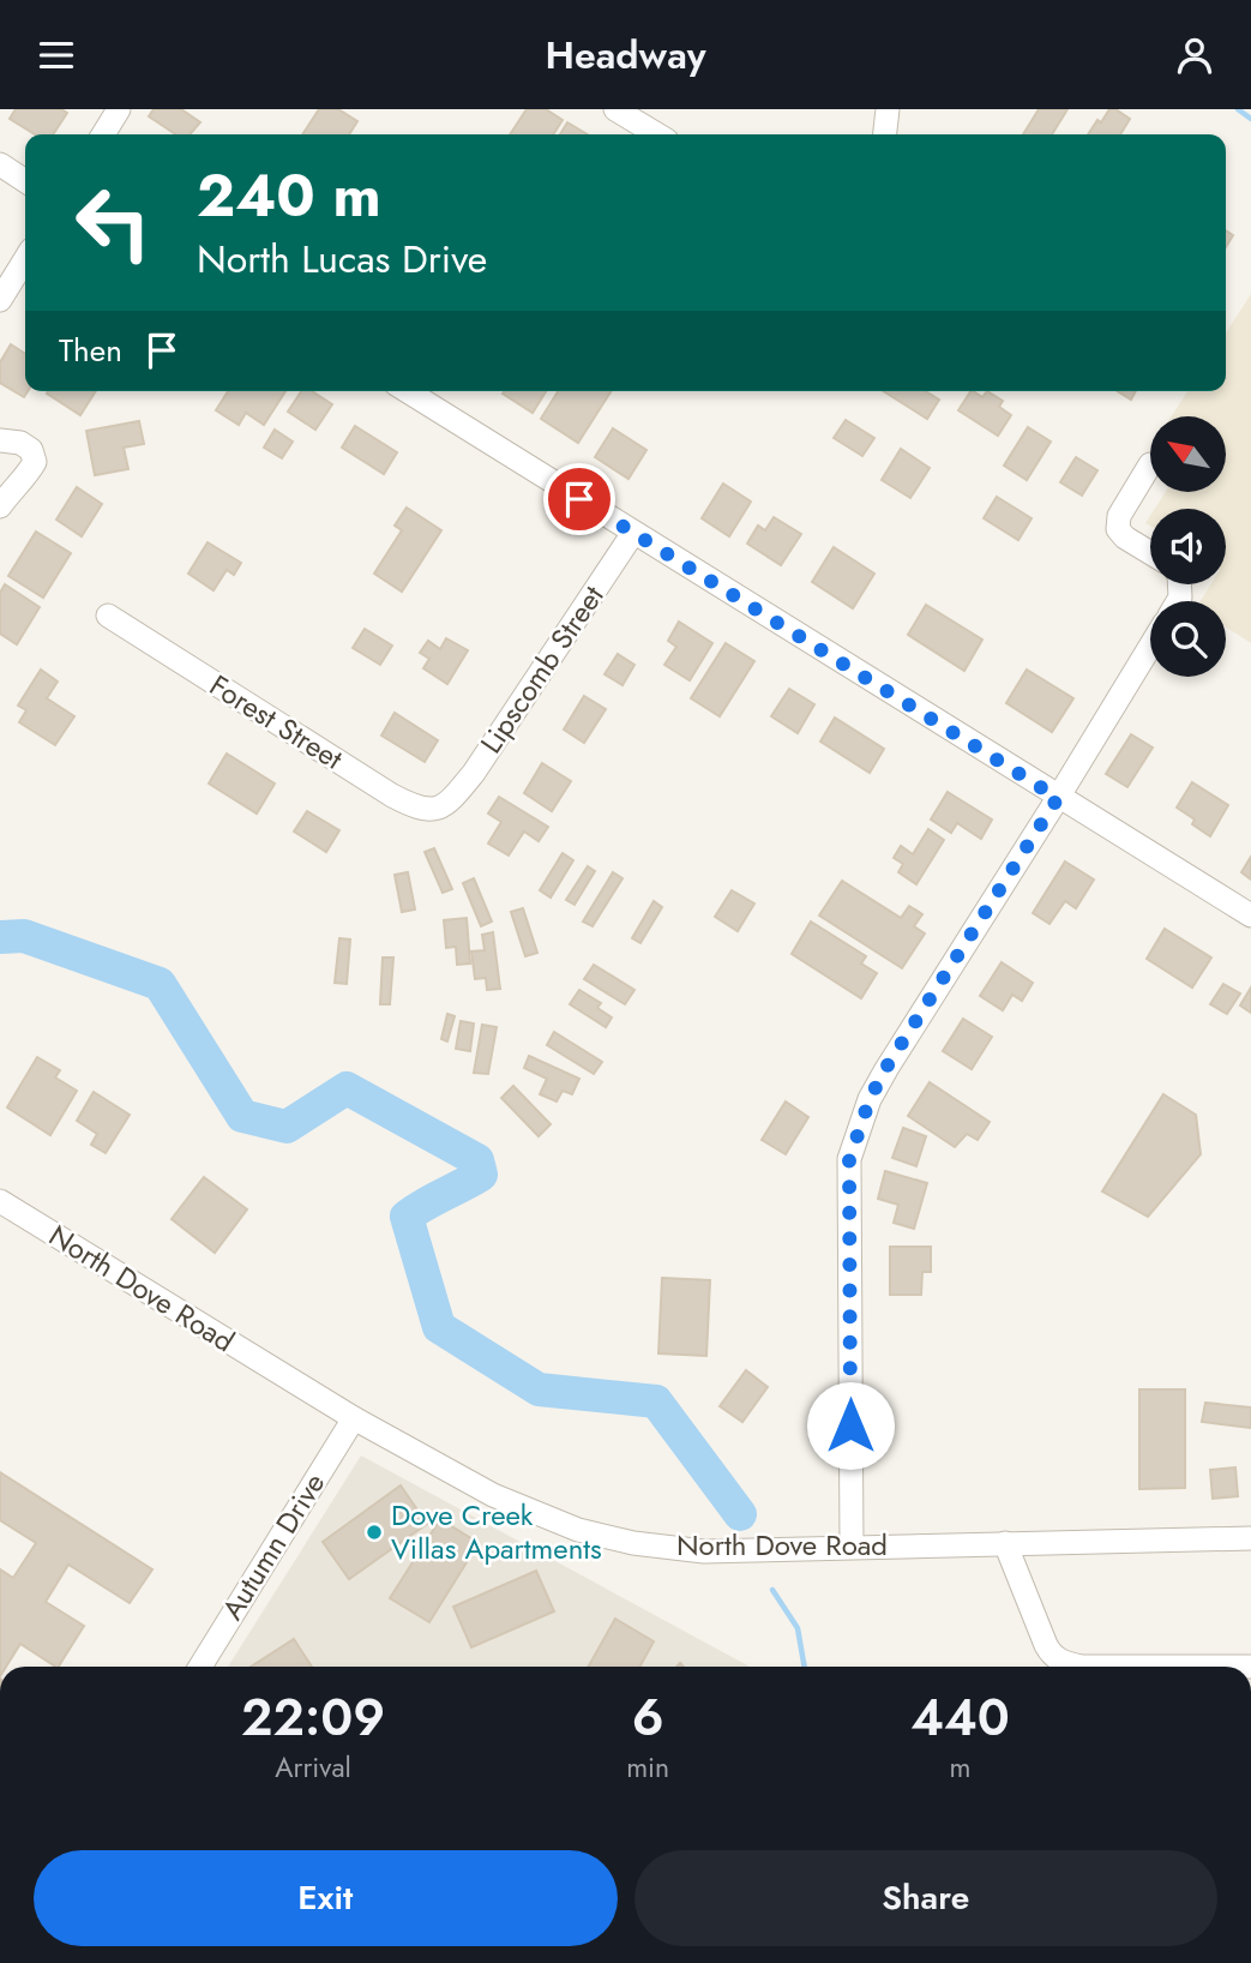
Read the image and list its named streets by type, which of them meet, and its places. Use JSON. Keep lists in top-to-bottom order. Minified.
{"streets":{"street":["Lipscomb Street","Forest Street","North Dove Road","Autumn Drive"]},"crossings":[["Lipscomb Street","Forest Street"],["North Dove Road","Autumn Drive"]],"places":["Dove Creek Villas Apartments"],"north":"top left","page":{"header":"Headway","turn":["240 m","North Lucas Drive"],"then":"Then","eta":["22:09","Arrival","6","min","440","m"],"buttons":["Exit","Share"]}}
